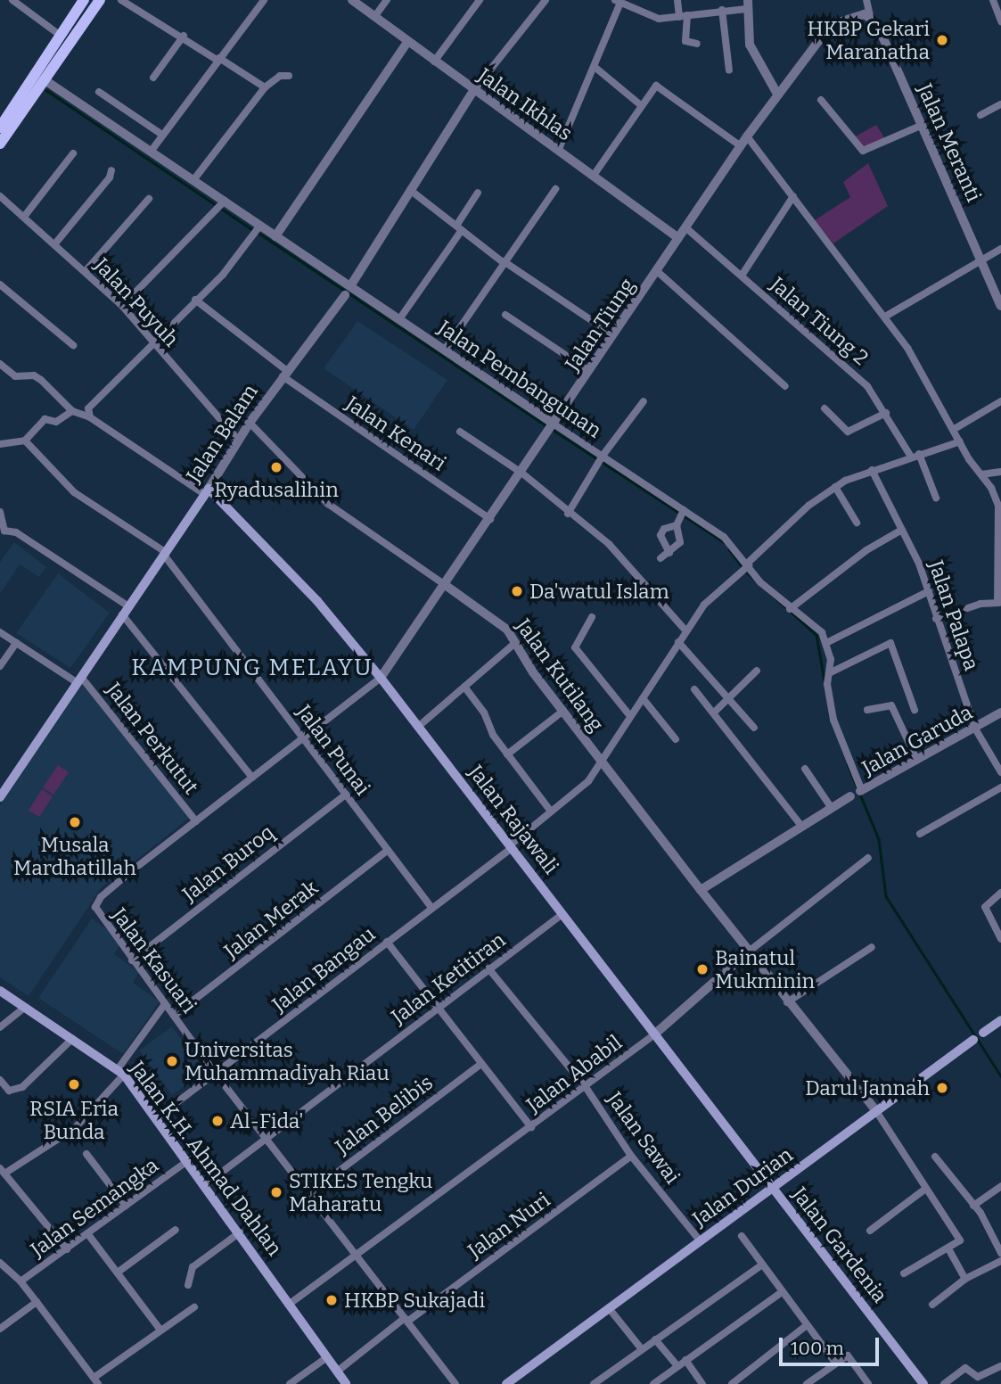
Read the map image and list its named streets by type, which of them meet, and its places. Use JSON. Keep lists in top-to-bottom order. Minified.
{"streets":{"main road":["Jalan Balam","Jalan Rajawali","Jalan K.H. Ahmad Dahlan","Jalan Durian","Jalan Gardenia"],"street":["Jalan Ikhlas","Jalan Meranti","Jalan Puyuh","Jalan Tiung 2","Jalan Tiung","Jalan Pembangunan","Jalan Kenari","Jalan Palapa","Jalan Kutilang","Jalan Perkutut","Jalan Garuda","Jalan Punai","Jalan Buroq","Jalan Merak","Jalan Kasuari","Jalan Bangau","Jalan Ketitiran","Jalan Ababil","Jalan Belibis","Jalan Sawai","Jalan Semangka","Jalan Nuri"]},"crossings":[["Jalan Ikhlas","Jalan Tiung"],["Jalan Ikhlas","Jalan Balam"],["Jalan Meranti","Jalan Tiung"],["Jalan Puyuh","Jalan Balam"],["Jalan Tiung 2","Jalan Tiung"],["Jalan Tiung 2","Jalan Bangau"],["Jalan Tiung","Jalan Pembangunan"],["Jalan Tiung","Jalan Kenari"],["Jalan Tiung","Jalan Kutilang"],["Jalan Tiung","Jalan Rajawali"],["Jalan Tiung","Jalan Kasuari"],["Jalan Pembangunan","Jalan Balam"],["Jalan Pembangunan","Jalan Bangau"],["Jalan Balam","Jalan Kenari"],["Jalan Balam","Jalan Kutilang"],["Jalan Balam","Jalan Perkutut"],["Jalan Balam","Jalan Punai"],["Jalan Balam","Jalan Rajawali"],["Jalan Palapa","Jalan Garuda"],["Jalan Palapa","Jalan Bangau"],["Jalan Kutilang","Jalan Bangau"],["Jalan Kutilang","Jalan Ababil"],["Jalan Kutilang","Jalan Durian"],["Jalan Perkutut","Jalan Kasuari"],["Jalan Punai","Jalan Buroq"],["Jalan Punai","Jalan Merak"],["Jalan Punai","Jalan Kasuari"],["Jalan Punai","Jalan Bangau"],["Jalan Rajawali","Jalan Kasuari"],["Jalan Rajawali","Jalan Bangau"],["Jalan Rajawali","Jalan Ketitiran"],["Jalan Rajawali","Jalan Ababil"],["Jalan Rajawali","Jalan Durian"],["Jalan Rajawali","Jalan Gardenia"],["Jalan Buroq","Jalan Kasuari"],["Jalan Merak","Jalan Kasuari"],["Jalan Kasuari","Jalan Bangau"],["Jalan Kasuari","Jalan Ketitiran"],["Jalan Kasuari","Jalan Ababil"],["Jalan Kasuari","Jalan Belibis"],["Jalan Kasuari","Jalan Nuri"],["Jalan Bangau","Jalan K.H. Ahmad Dahlan"],["Jalan Ketitiran","Jalan Sawai"],["Jalan Ketitiran","Jalan K.H. Ahmad Dahlan"],["Jalan Ababil","Jalan Sawai"],["Jalan Ababil","Jalan K.H. Ahmad Dahlan"],["Jalan Sawai","Jalan Durian"],["Jalan Sawai","Jalan Nuri"],["Jalan K.H. Ahmad Dahlan","Jalan Semangka"],["Jalan K.H. Ahmad Dahlan","Jalan Nuri"],["Jalan Durian","Jalan Gardenia"]],"districts":["KAMPUNG MELAYU"],"places":["HKBP Gekari Maranatha","Ryadusalihin","Da'watul Islam","Musala Mardhatillah","Bainatul Mukminin","Universitas Muhammadiyah Riau","RSIA Eria Bunda","Darul Jannah","Al-Fida'","STIKES Tengku Maharatu","HKBP Sukajadi"],"scale_bar":"100 m"}
